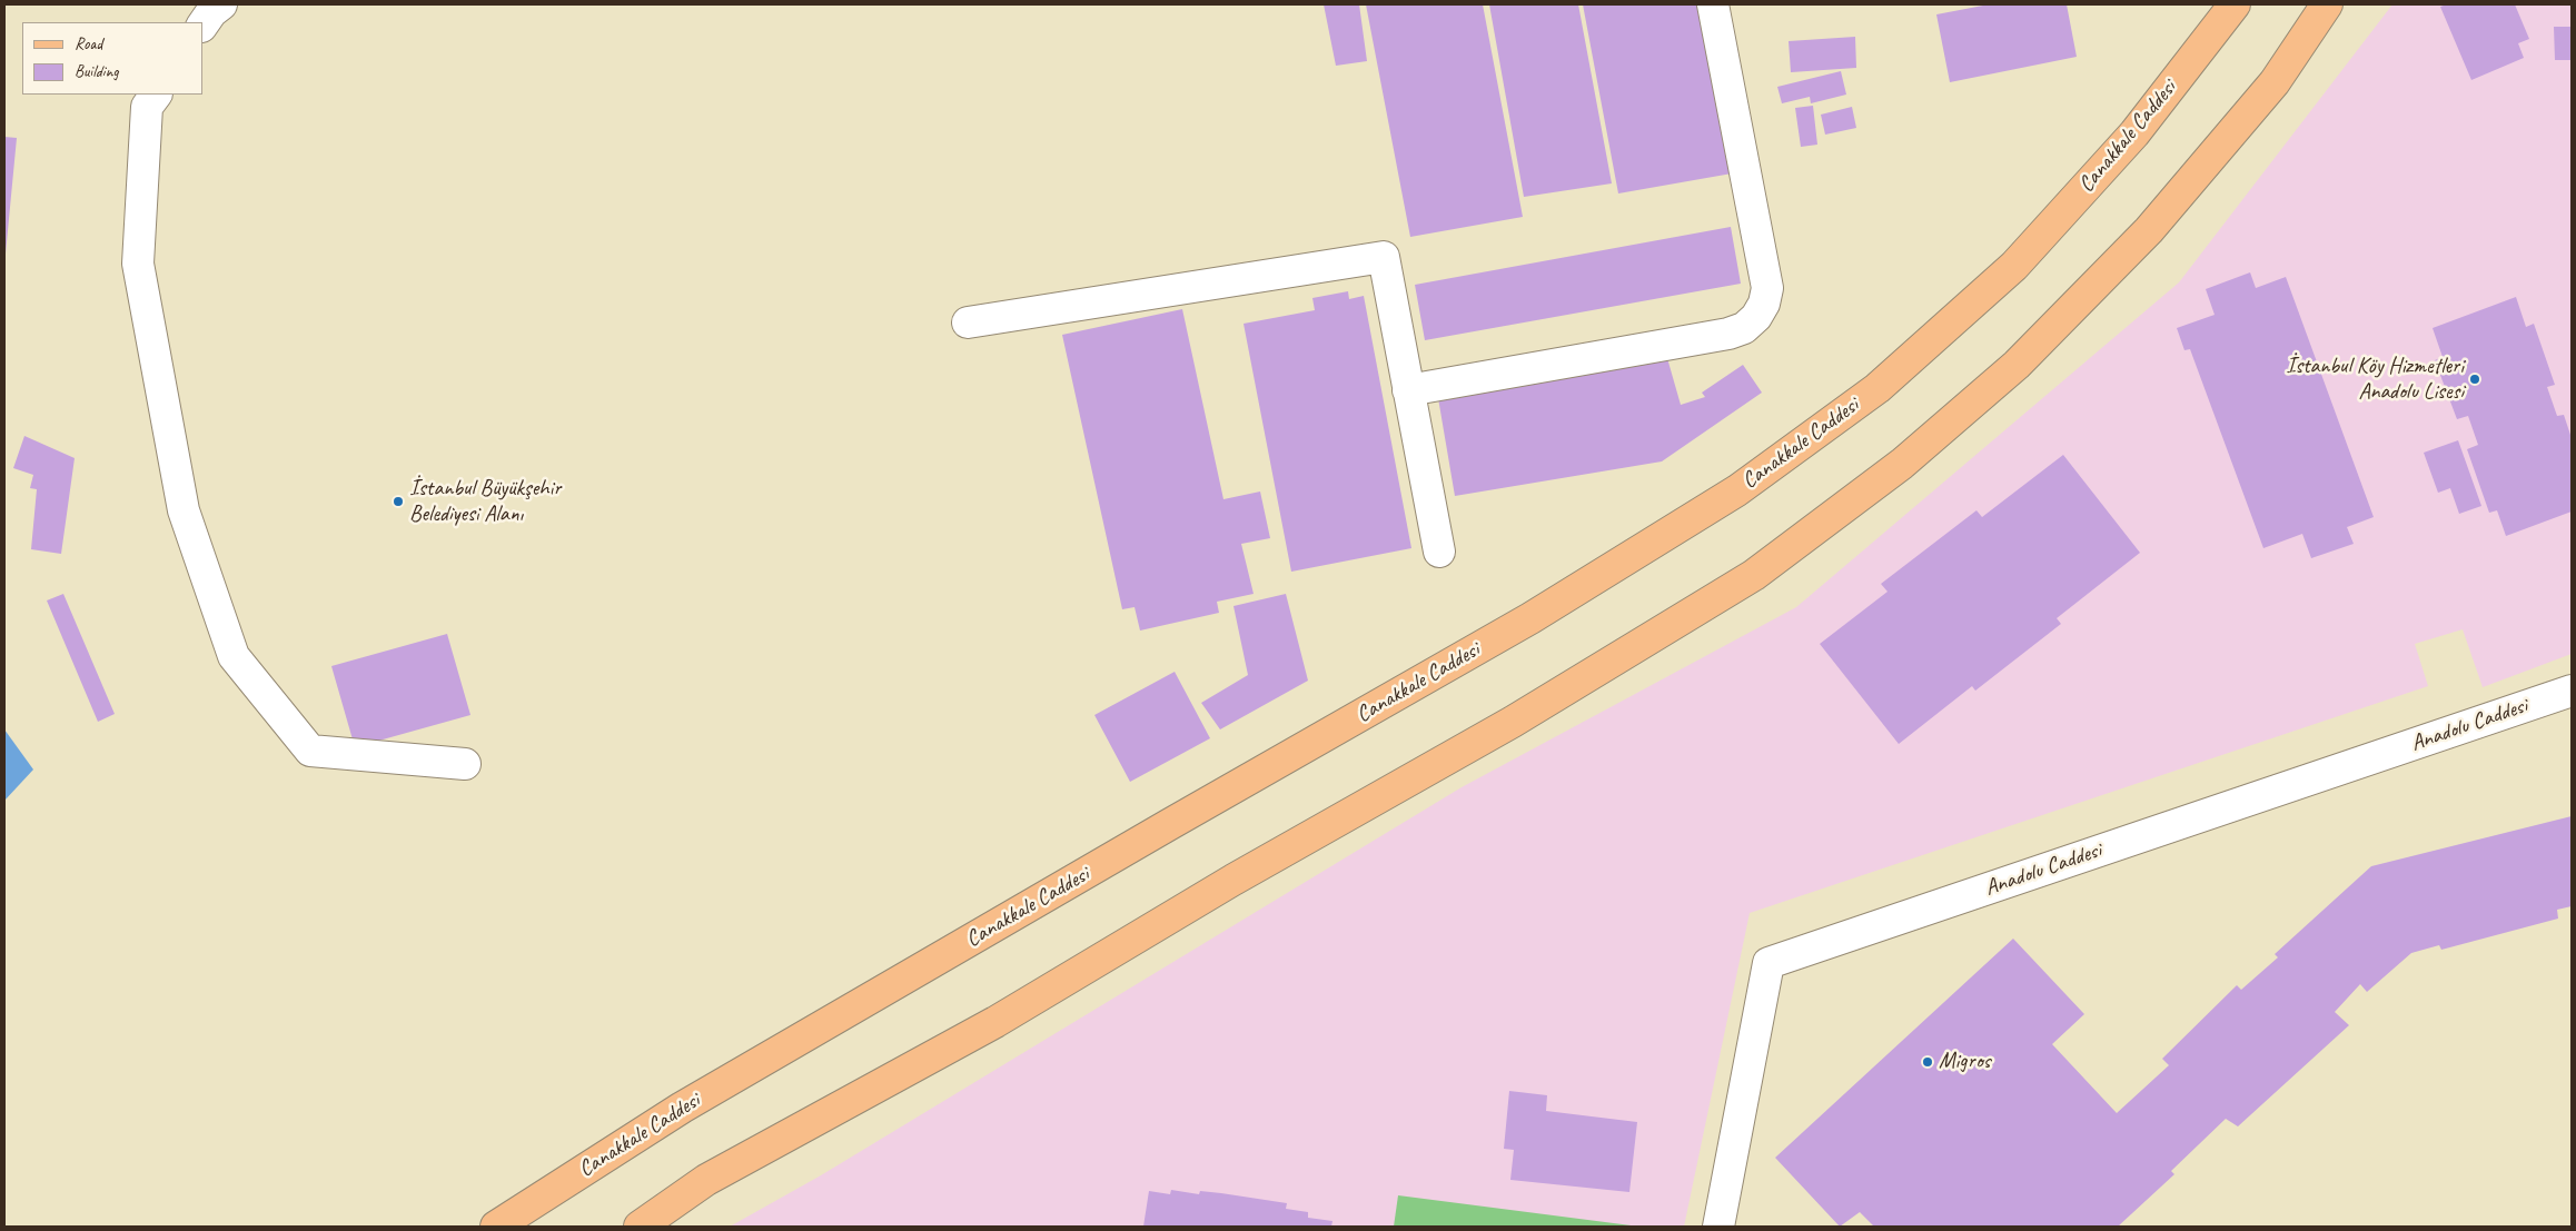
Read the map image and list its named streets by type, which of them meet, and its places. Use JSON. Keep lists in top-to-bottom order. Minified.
{"streets":{"main road":["Canakkale Caddesi"],"street":["Anadolu Caddesi"]},"places":["İstanbul Köy Hizmetleri Anadolu Lisesi","İstanbul Büyükşehir Belediyesi Alanı","Migros"],"legend":["Road","Building"]}
